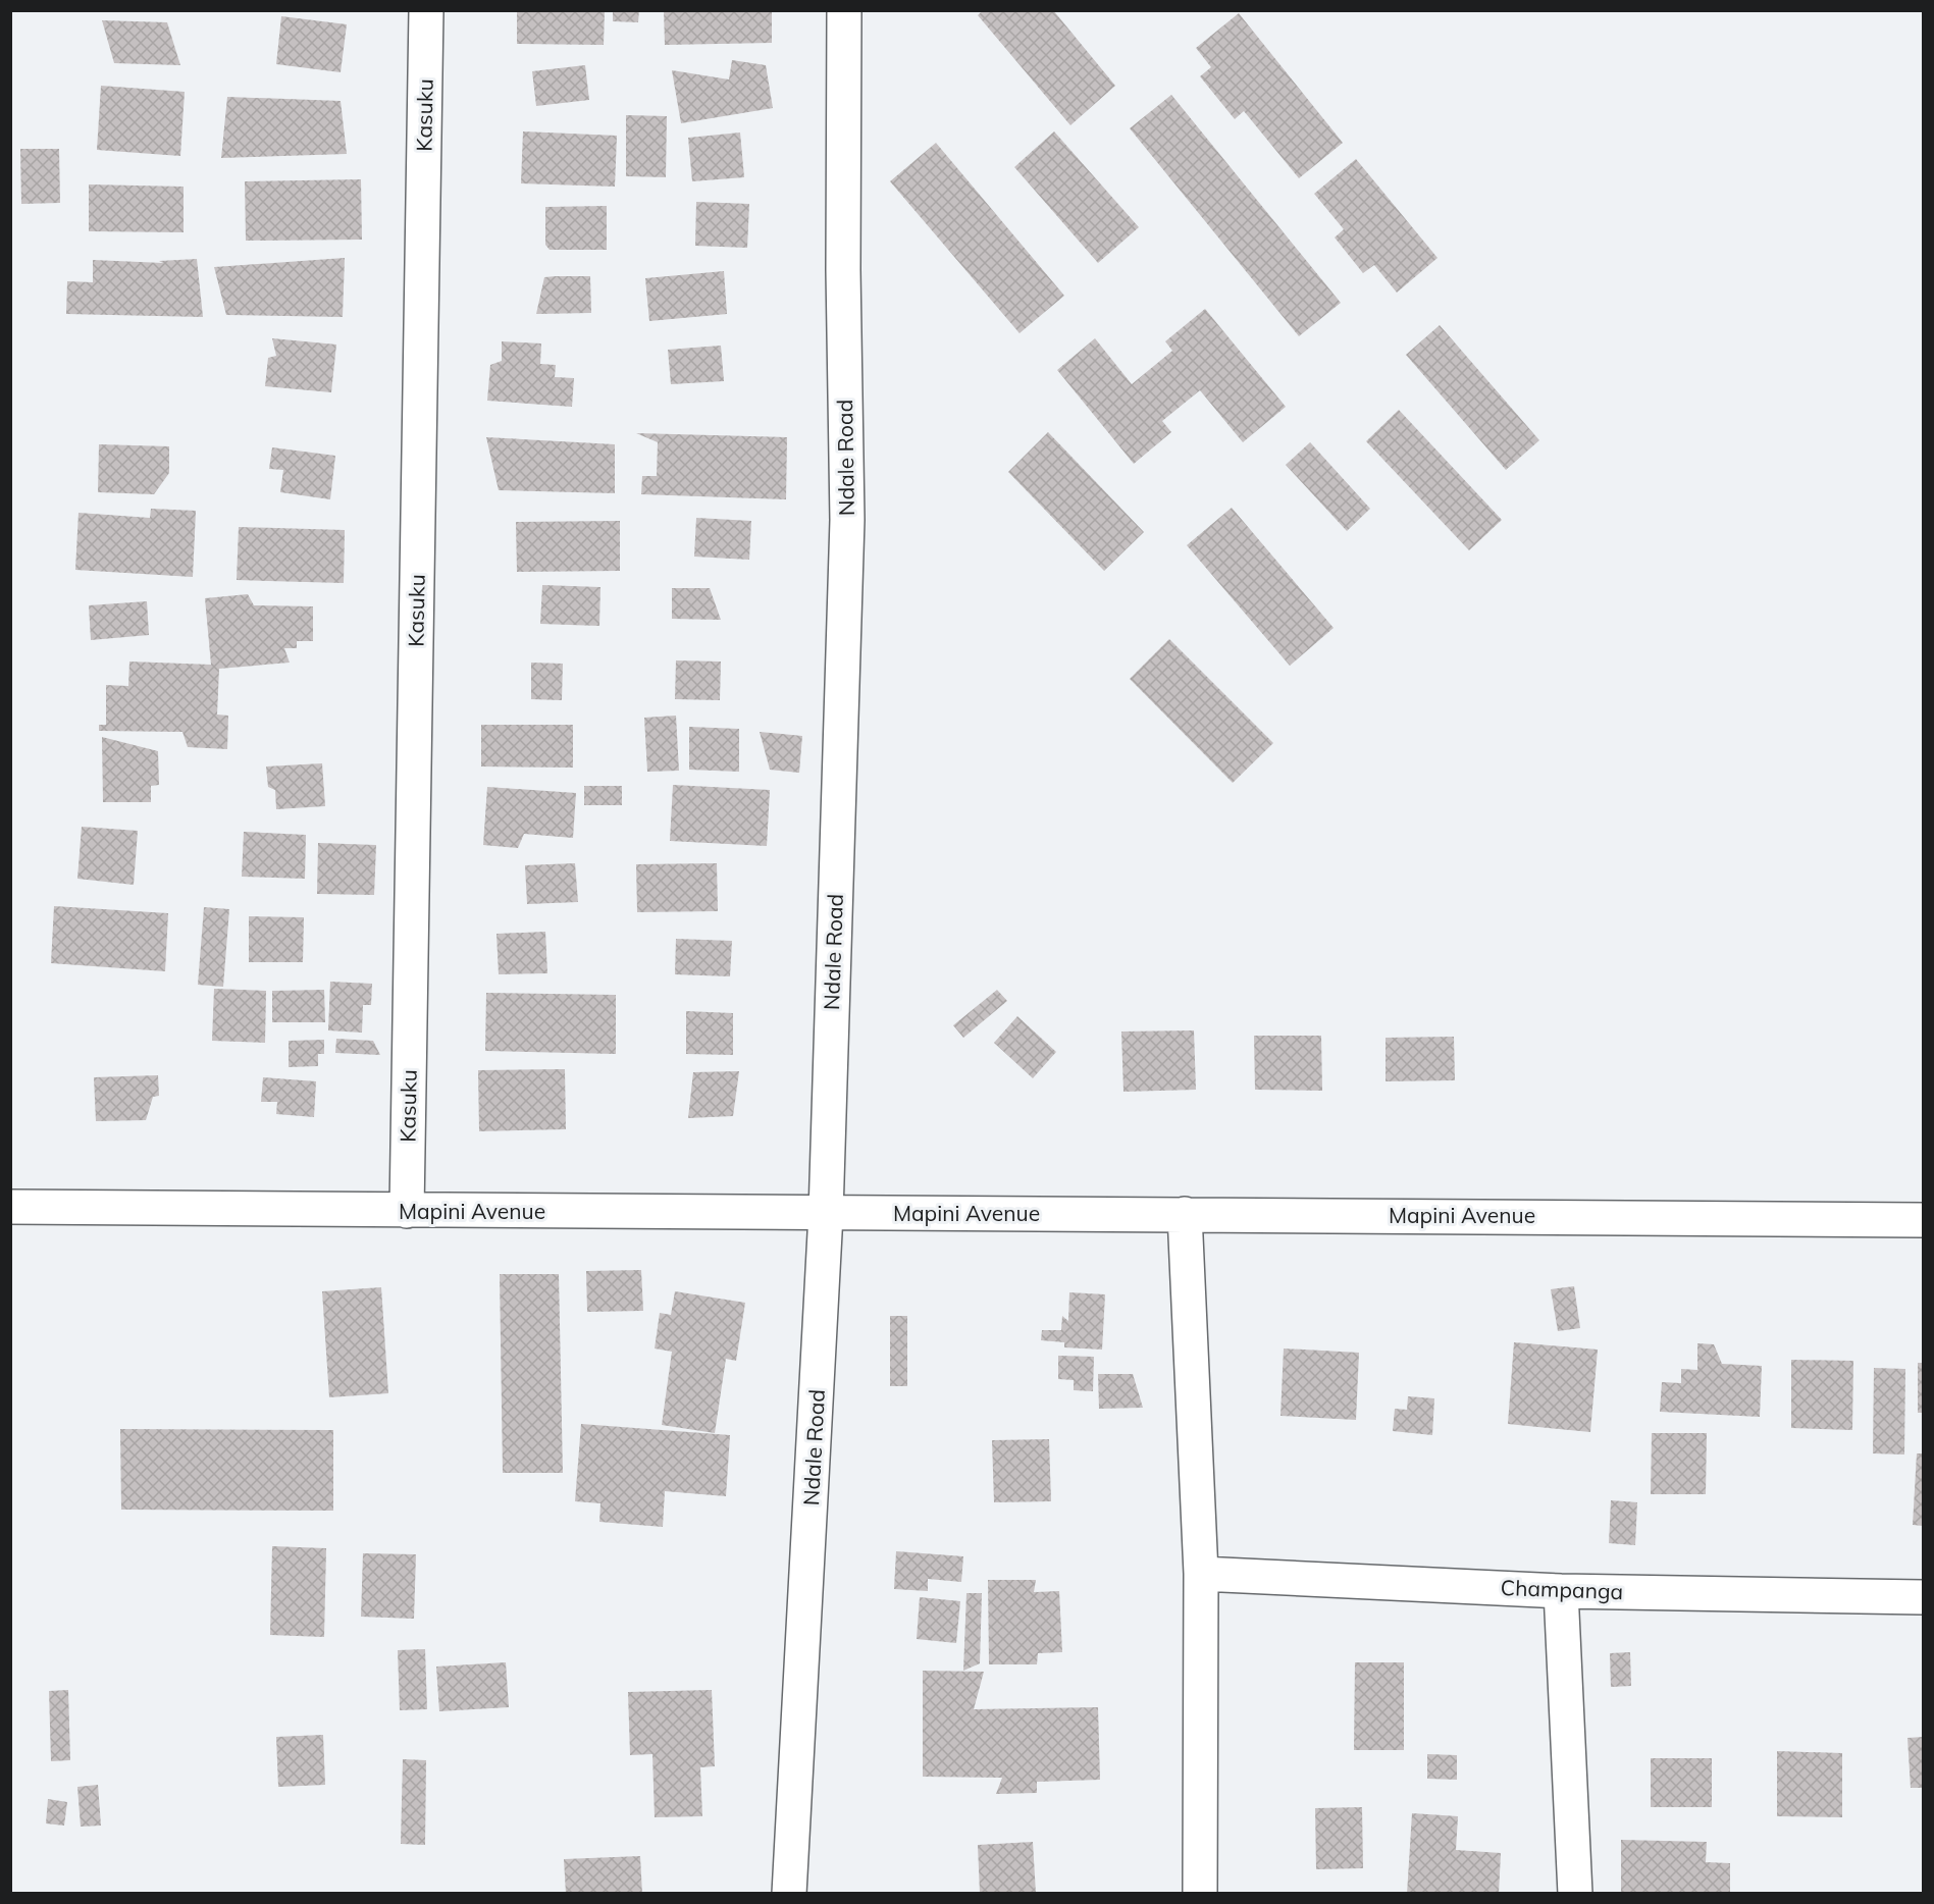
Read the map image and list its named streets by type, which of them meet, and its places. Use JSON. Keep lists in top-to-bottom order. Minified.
{"streets":{"street":["Kasuku","Ndale Road","Mapini Avenue","Champanga"]},"crossings":[["Kasuku","Mapini Avenue"],["Ndale Road","Mapini Avenue"]]}
